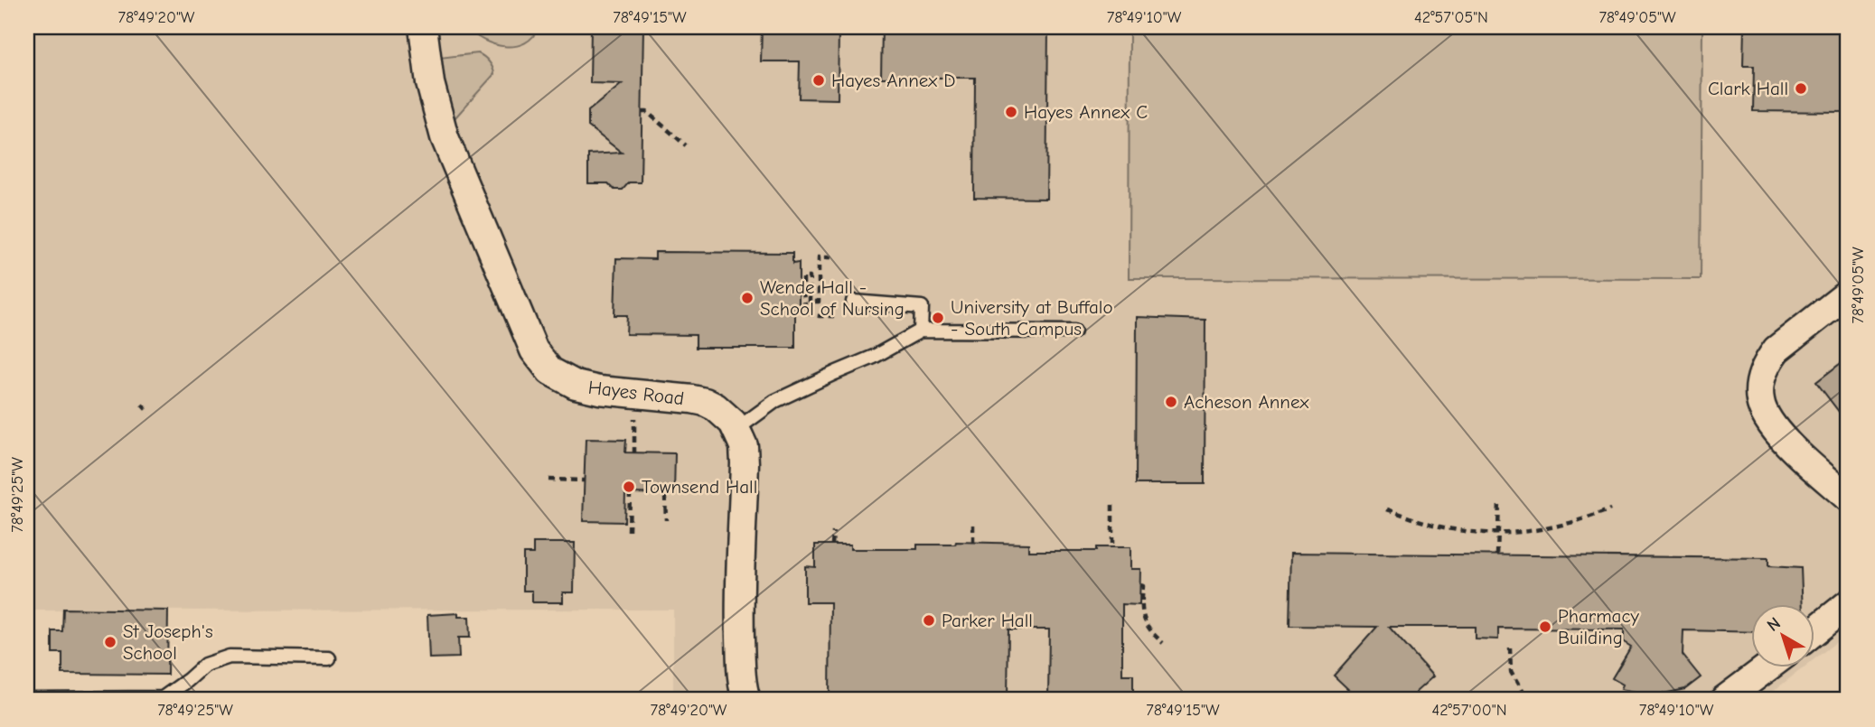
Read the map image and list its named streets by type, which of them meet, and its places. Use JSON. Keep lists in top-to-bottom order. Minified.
{"streets":{"street":["Hayes Road"]},"places":["Hayes Annex D","Clark Hall","Hayes Annex C","Wende Hall - School of Nursing","University at Buffalo - South Campus","Acheson Annex","Townsend Hall","Parker Hall","Pharmacy Building","St Joseph's School"],"north":"top left","coordinates":["78°49'20\"W","78°49'15\"W","78°49'10\"W","42°57'05\"N","78°49'05\"W","78°49'25\"W","42°57'00\"N"]}
